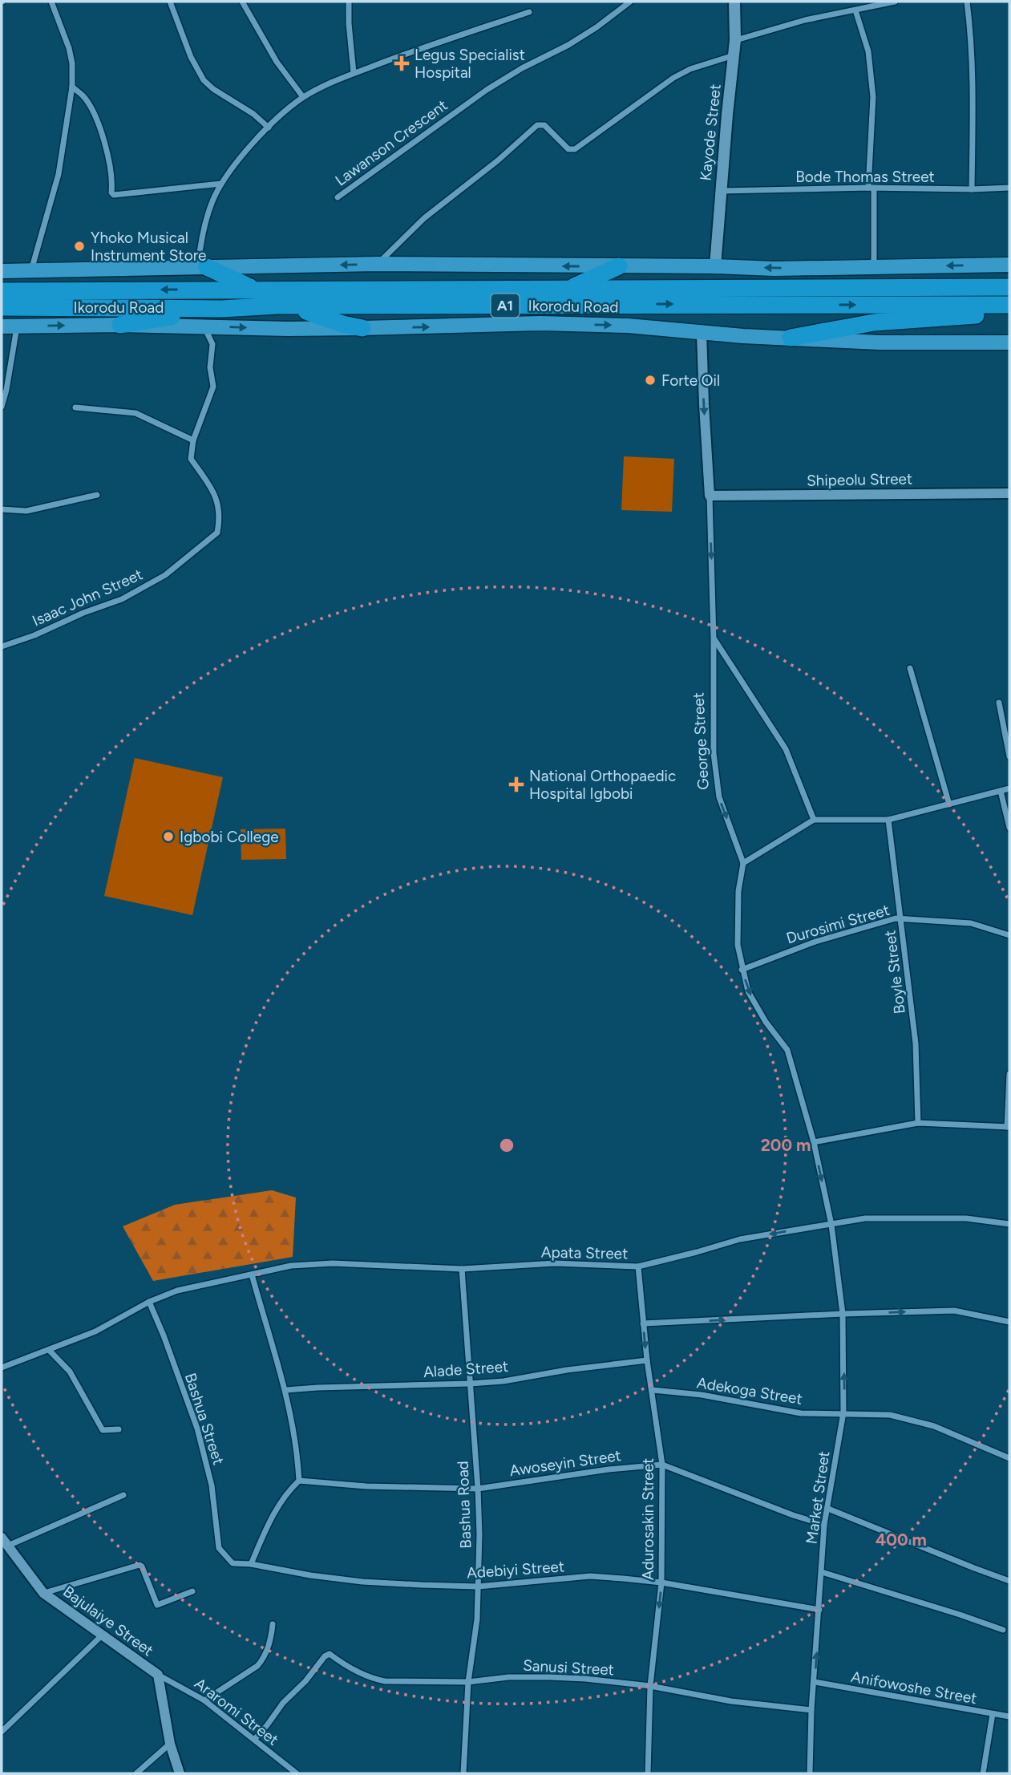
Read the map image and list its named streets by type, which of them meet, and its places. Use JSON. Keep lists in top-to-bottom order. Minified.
{"streets":{"highway":["A1","Ikorodu Road"],"main road":["Kayode Street"],"street":["Lawanson Crescent","Bode Thomas Street","Shipeolu Street","Isaac John Street","George Street","Durosimi Street","Boyle Street","Apata Street","Alade Street","Adekoga Street","Bashua Street","Awoseyin Street","Market Street","Bashua Road","Adurosakin Street","Adebiyi Street","Bajulaiye Street","Sanusi Street","Anifowoshe Street","Araromi Street"]},"crossings":[["Kayode Street","Bode Thomas Street"],["Ikorodu Road","George Street"],["Shipeolu Street","George Street"],["George Street","Durosimi Street"],["George Street","Apata Street"],["George Street","Market Street"],["Durosimi Street","Boyle Street"],["Apata Street","Bashua Street"],["Apata Street","Market Street"],["Apata Street","Bashua Road"],["Apata Street","Adurosakin Street"],["Alade Street","Bashua Road"],["Alade Street","Adurosakin Street"],["Adekoga Street","Market Street"],["Adekoga Street","Adurosakin Street"],["Bashua Street","Adebiyi Street"],["Awoseyin Street","Market Street"],["Awoseyin Street","Bashua Road"],["Awoseyin Street","Adurosakin Street"],["Market Street","Adebiyi Street"],["Market Street","Sanusi Street"],["Market Street","Anifowoshe Street"],["Bashua Road","Adebiyi Street"],["Bashua Road","Sanusi Street"],["Adurosakin Street","Adebiyi Street"],["Adurosakin Street","Sanusi Street"],["Bajulaiye Street","Araromi Street"],["Sanusi Street","Araromi Street"]],"one_way":["George Street"],"places":{"health":["Legus Specialist Hospital","National Orthopaedic Hospital Igbobi"],"other":["Yhoko Musical Instrument Store","Forte Oil","Igbobi College"]},"rings":["200 m","400 m"]}
